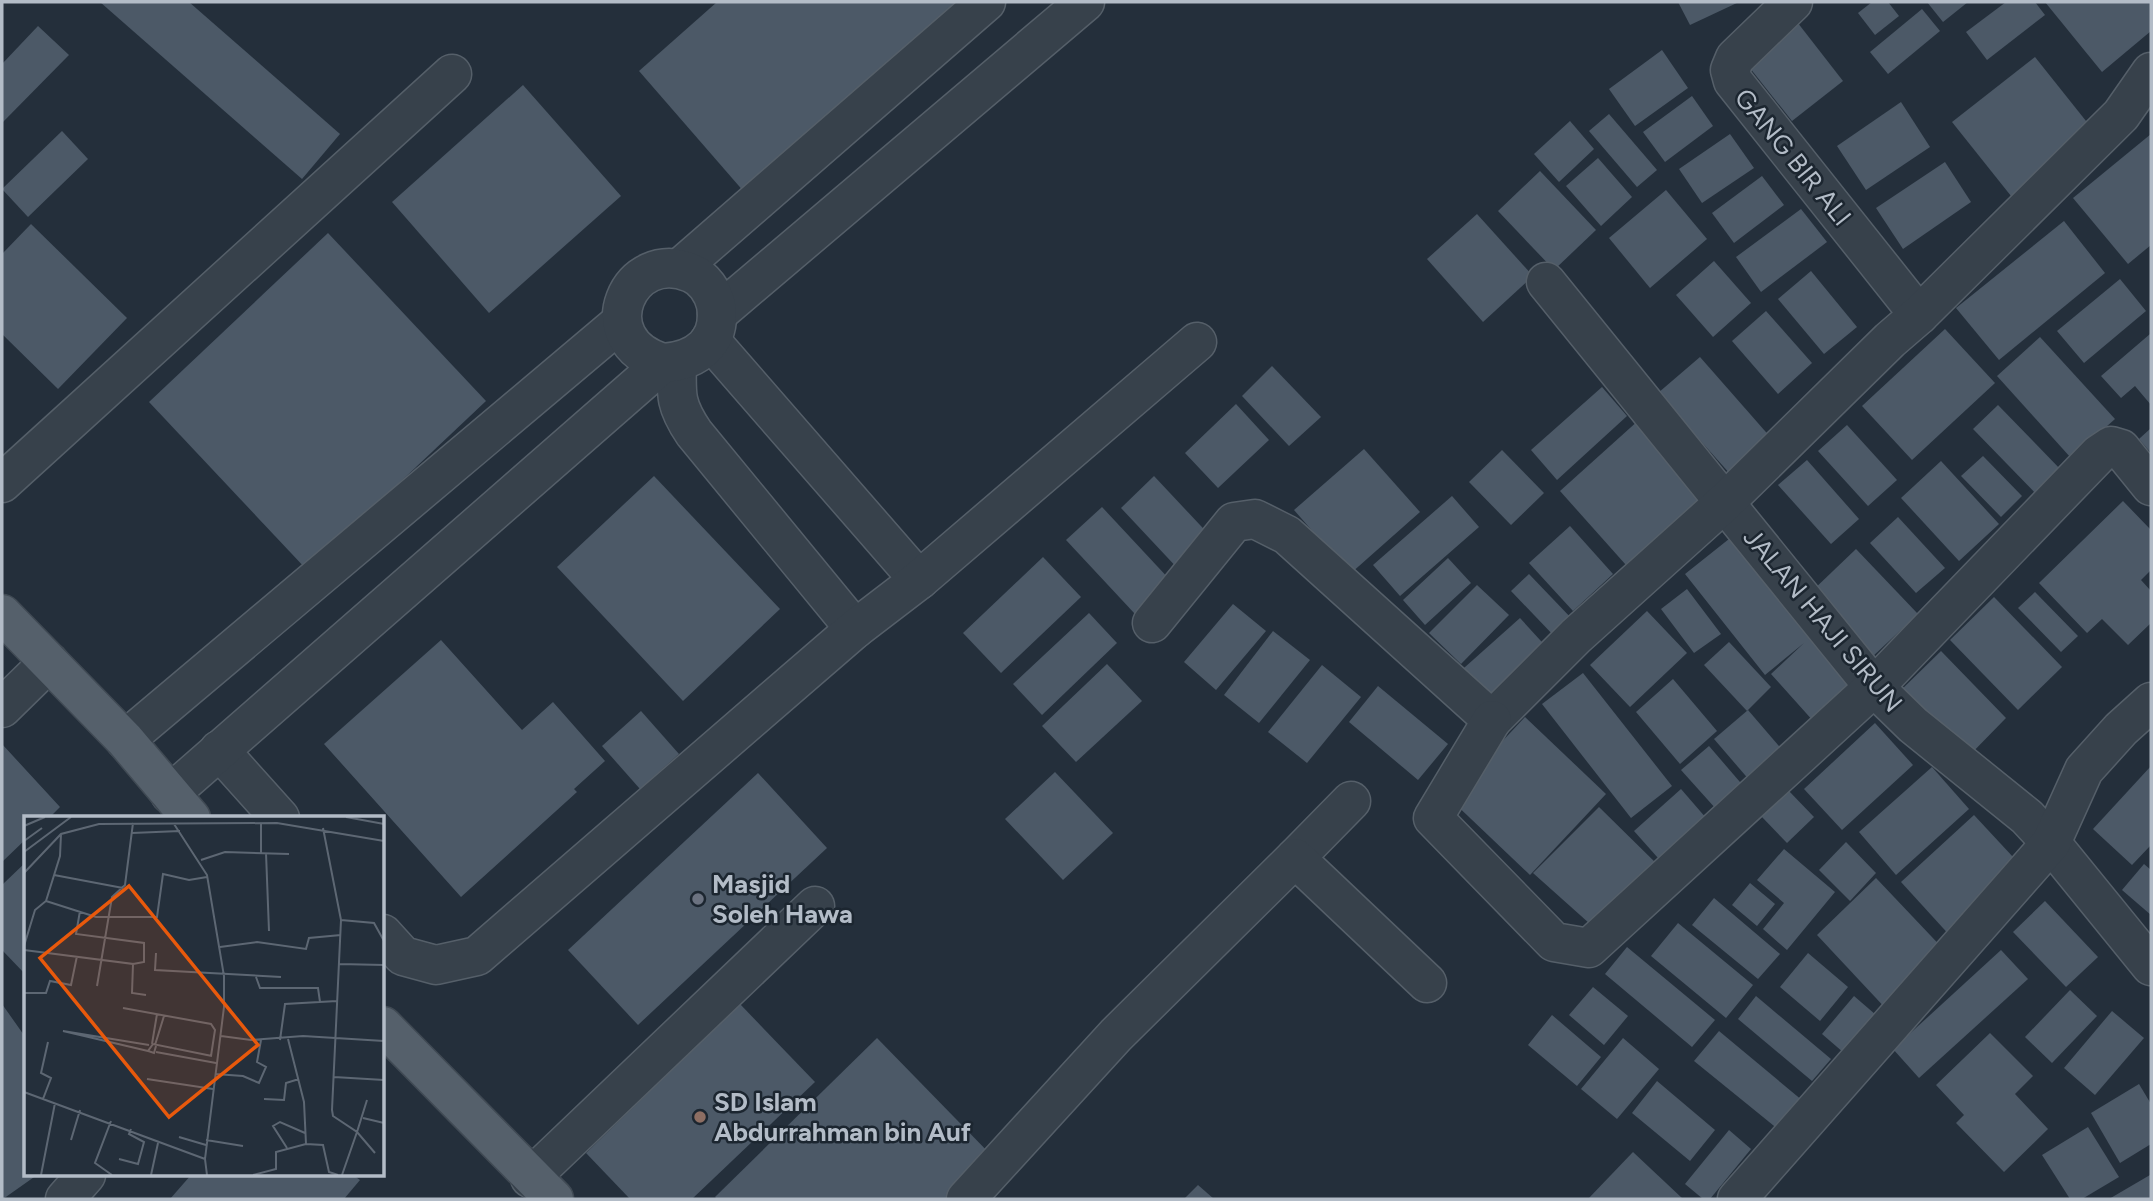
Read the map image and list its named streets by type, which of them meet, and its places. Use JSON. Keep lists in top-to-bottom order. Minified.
{"streets":{"street":["GANG BIR ALI","JALAN HAJI SIRUN"]},"places":["Masjid Soleh Hawa","SD Islam Abdurrahman bin Auf"]}
